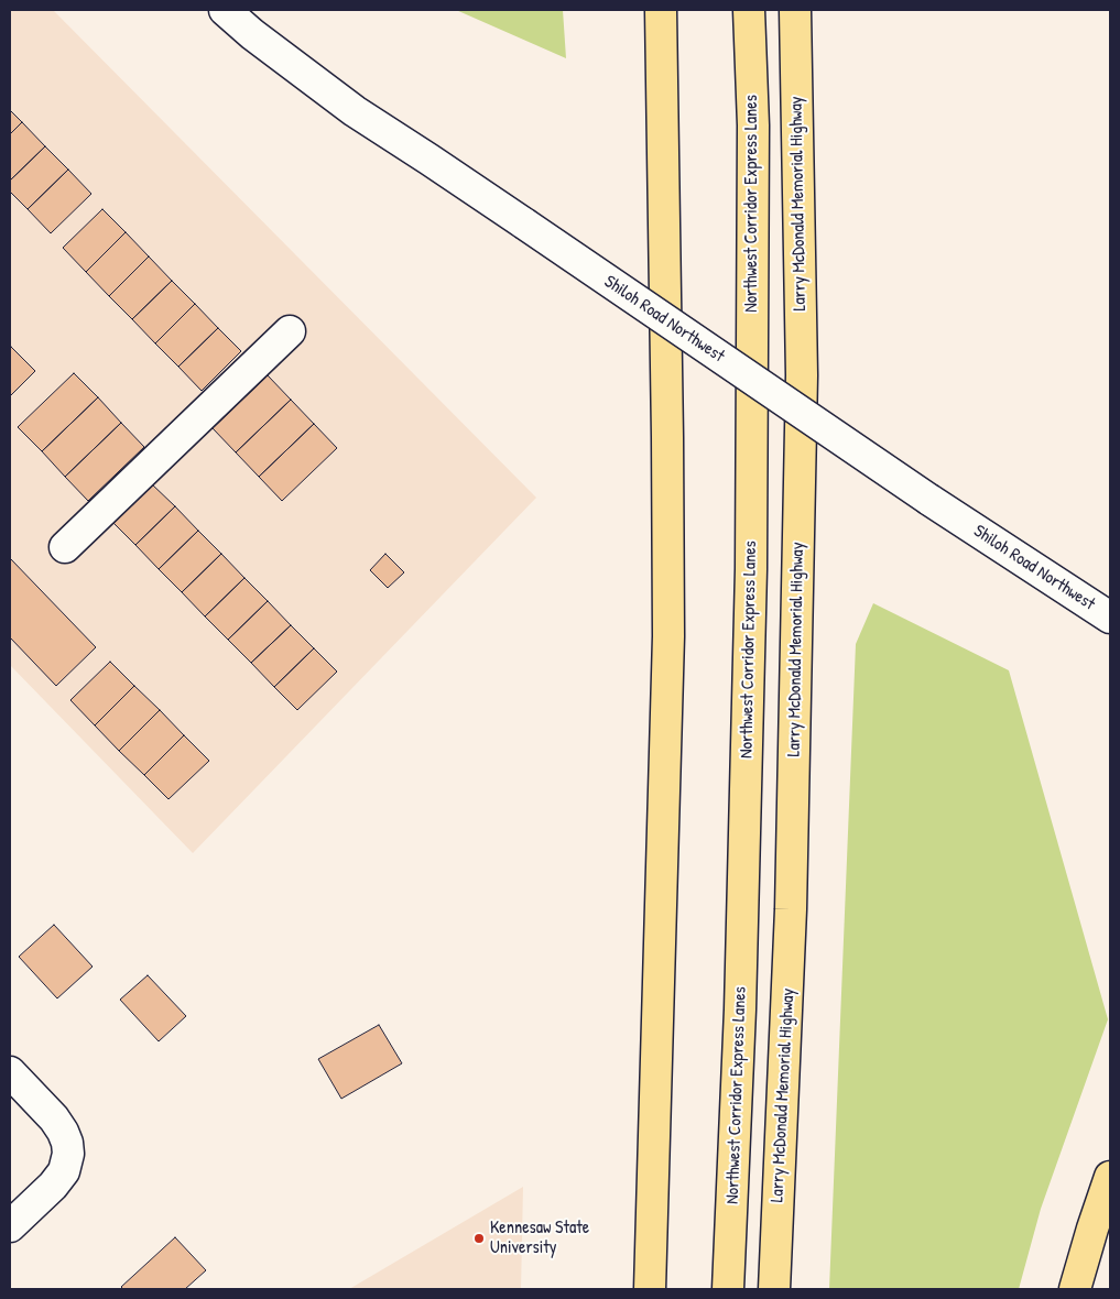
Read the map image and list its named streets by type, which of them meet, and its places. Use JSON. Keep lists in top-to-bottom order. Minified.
{"streets":{"main road":["Northwest Corridor Express Lanes","Larry McDonald Memorial Highway"],"street":["Shiloh Road Northwest"]},"places":["Kennesaw State University"]}
